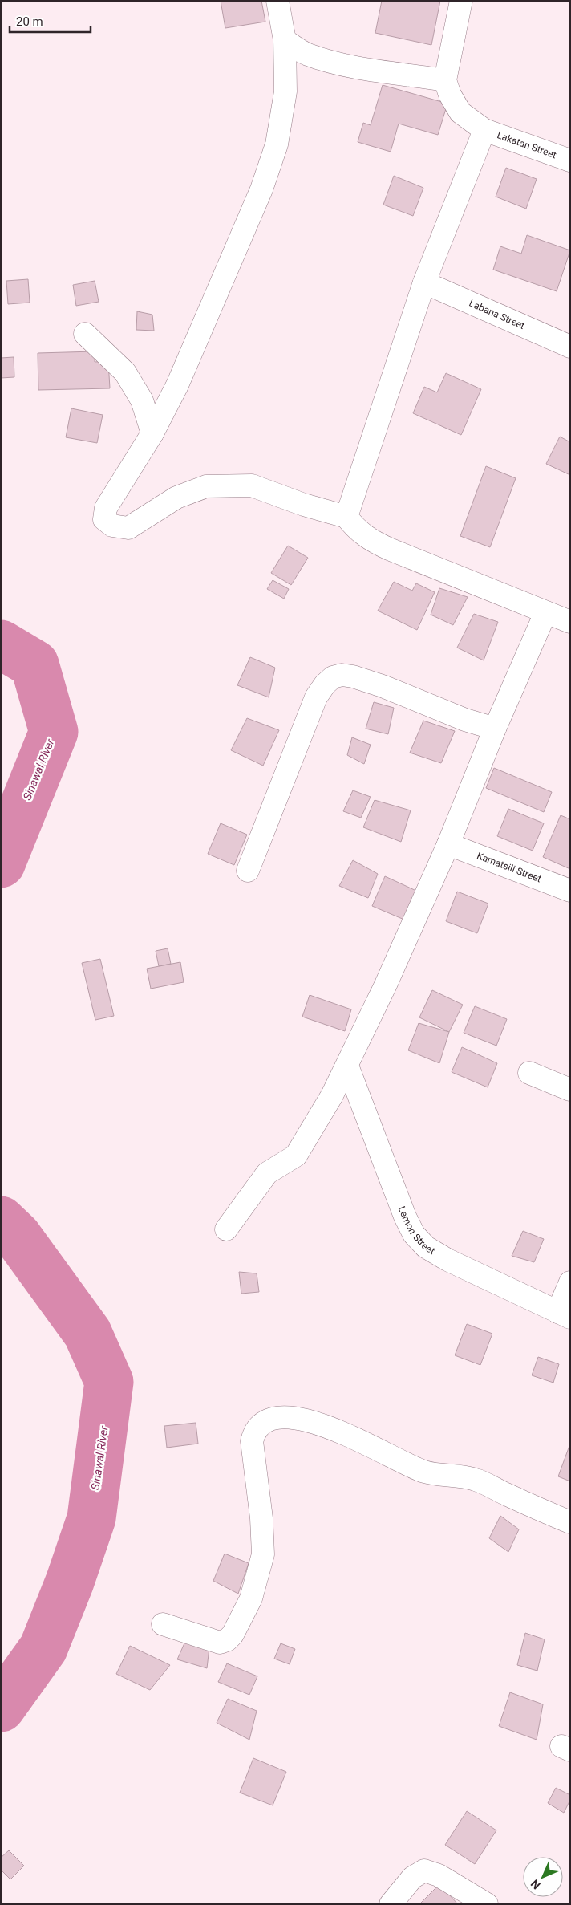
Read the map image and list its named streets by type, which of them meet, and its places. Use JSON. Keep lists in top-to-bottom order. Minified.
{"streets":{"street":["Lakatan Street","Labana Street","Kamatsili Street","Lemon Street"]},"water":["Sinawal River"],"scale_bar":"20 m","north":"bottom left"}
